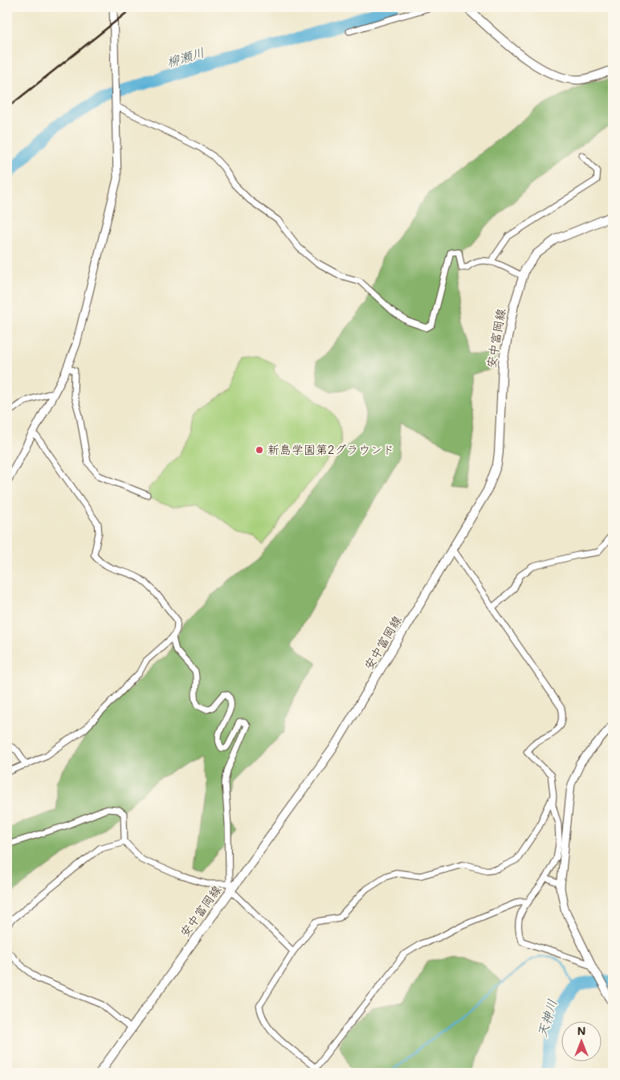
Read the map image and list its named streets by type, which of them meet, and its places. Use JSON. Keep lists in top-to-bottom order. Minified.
{"streets":{"main road":["安中富岡線"]},"water":["柳瀬川","天神川"],"places":["新島学園第2グラウンド"],"north":"top"}
